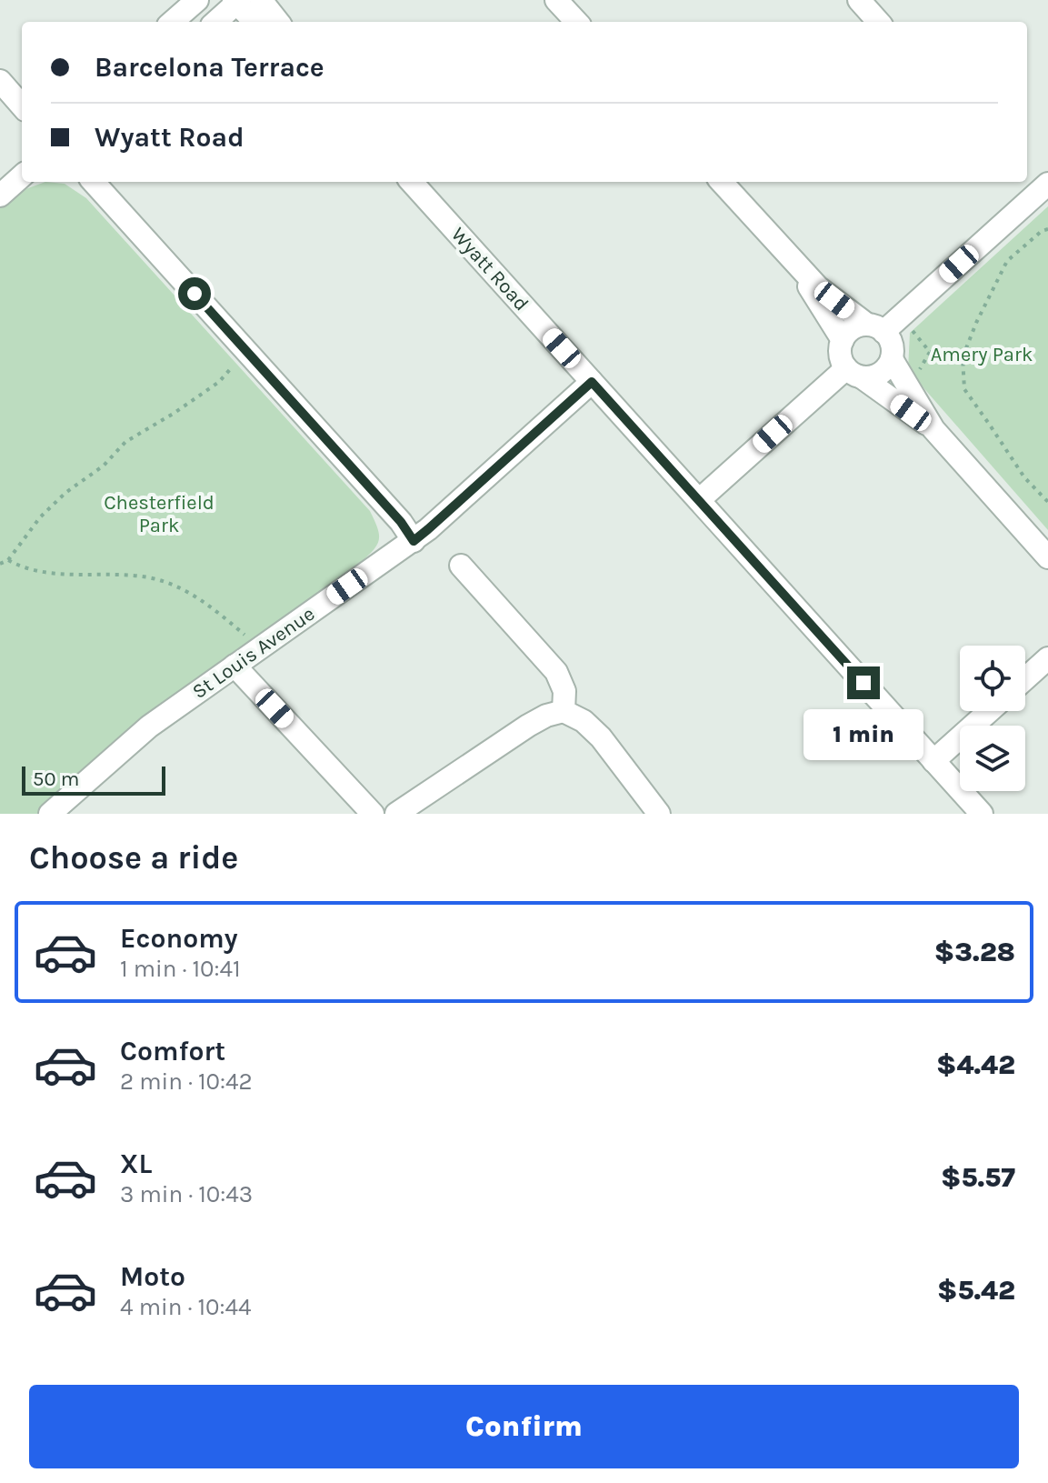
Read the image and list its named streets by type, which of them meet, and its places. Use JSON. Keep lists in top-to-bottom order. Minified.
{"streets":{"street":["Wyatt Road","St Louis Avenue"]},"crossings":[["Wyatt Road","St Louis Avenue"]],"parks":["Amery Park","Chesterfield Park"],"scale_bar":"50 m","page":{"banner":["Barcelona Terrace","Wyatt Road"],"bubble":"1 min","scale":"50 m","heading":"Choose a ride","list":[{"name":"Economy","note":"1 min · 10:41","value":"$3.28"},{"name":"Comfort","note":"2 min · 10:42","value":"$4.42"},{"name":"XL","note":"3 min · 10:43","value":"$5.57"},{"name":"Moto","note":"4 min · 10:44","value":"$5.42"}],"buttons":"Confirm"}}
